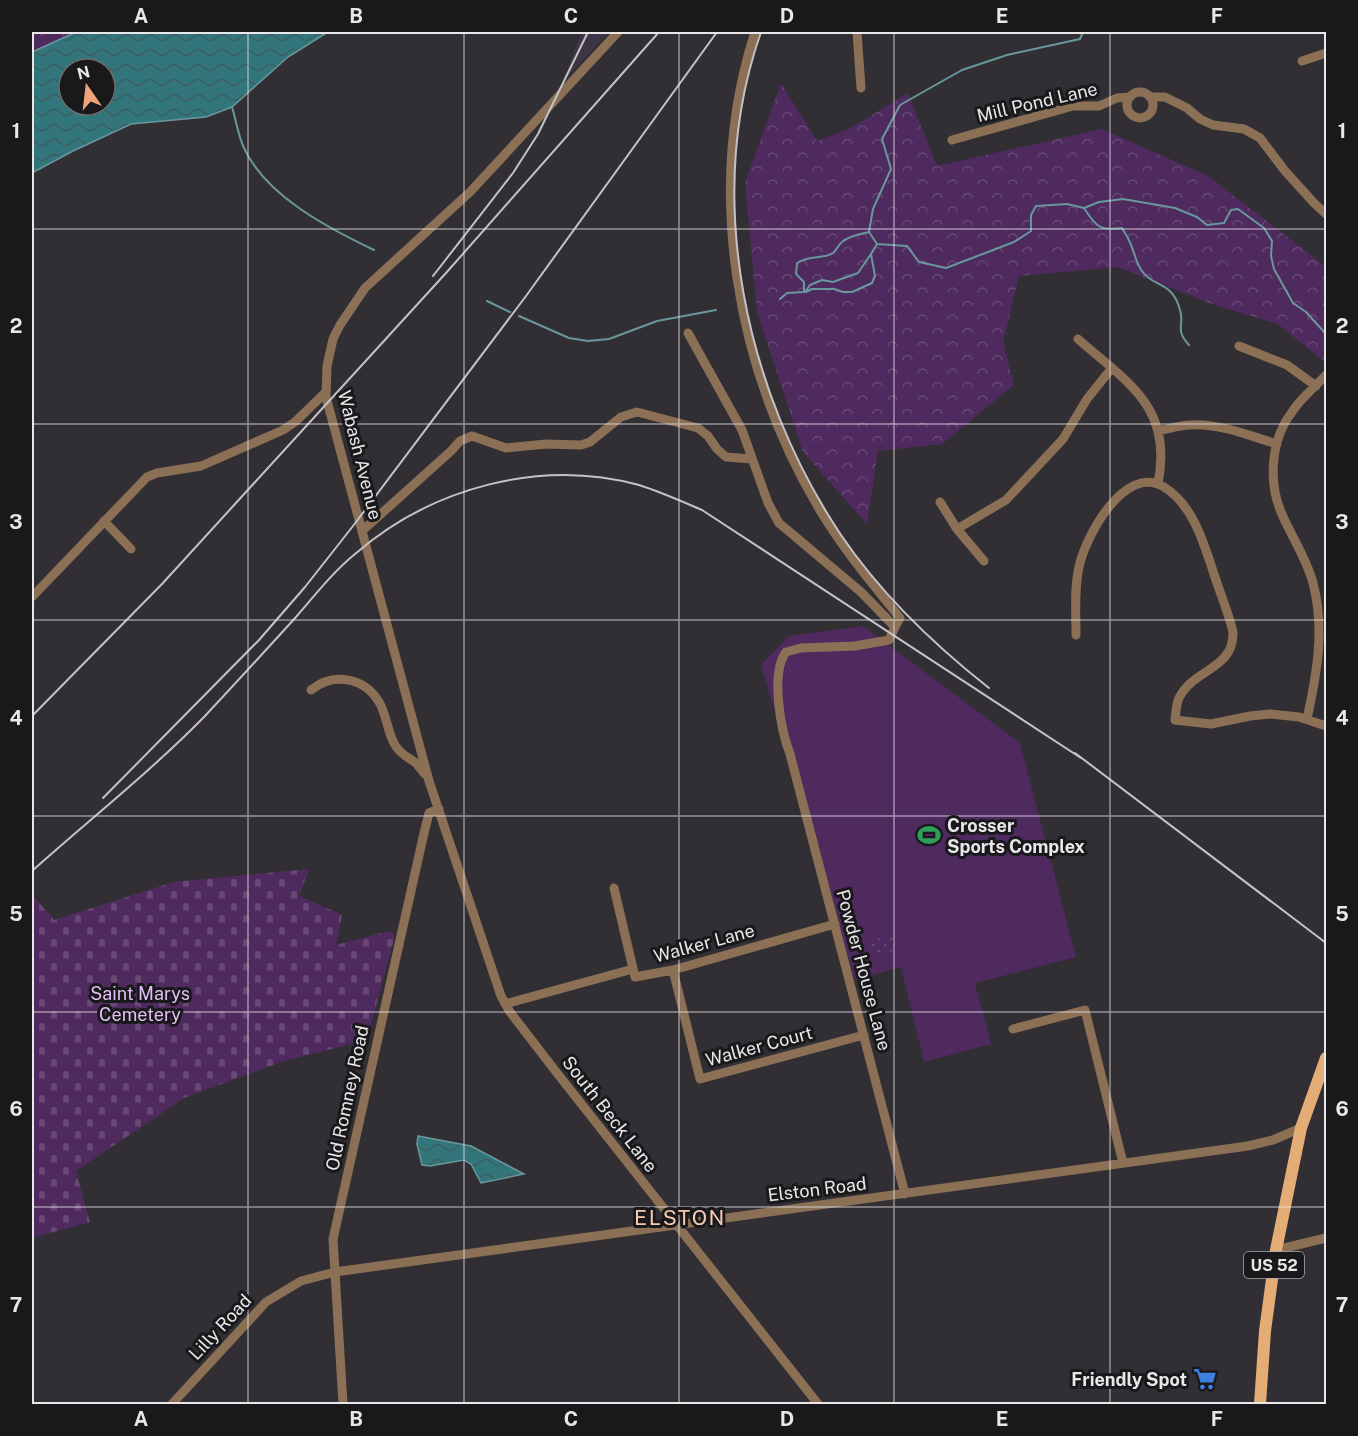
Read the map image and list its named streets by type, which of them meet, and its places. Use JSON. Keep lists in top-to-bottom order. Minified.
{"streets":{"main road":["US 52"],"street":["Mill Pond Lane","Wabash Avenue","Walker Lane","Powder House Lane","Walker Court","Old Romney Road","South Beck Lane","Elston Road","Lilly Road"]},"crossings":[["Wabash Avenue","Old Romney Road"],["Wabash Avenue","South Beck Lane"],["Walker Lane","Powder House Lane"],["Walker Lane","Walker Court"],["Powder House Lane","Walker Court"],["Powder House Lane","Elston Road"],["Old Romney Road","South Beck Lane"],["Old Romney Road","Elston Road"],["Old Romney Road","Lilly Road"],["South Beck Lane","Elston Road"],["Elston Road","US 52"],["Elston Road","Lilly Road"]],"districts":["ELSTON"],"parks":["Saint Marys Cemetery"],"places":{"sports":["Crosser Sports Complex"],"supermarket":["Friendly Spot"]},"north":"top","grid":{"columns":["A","B","C","D","E","F"],"rows":["1","2","3","4","5","6","7"]}}
